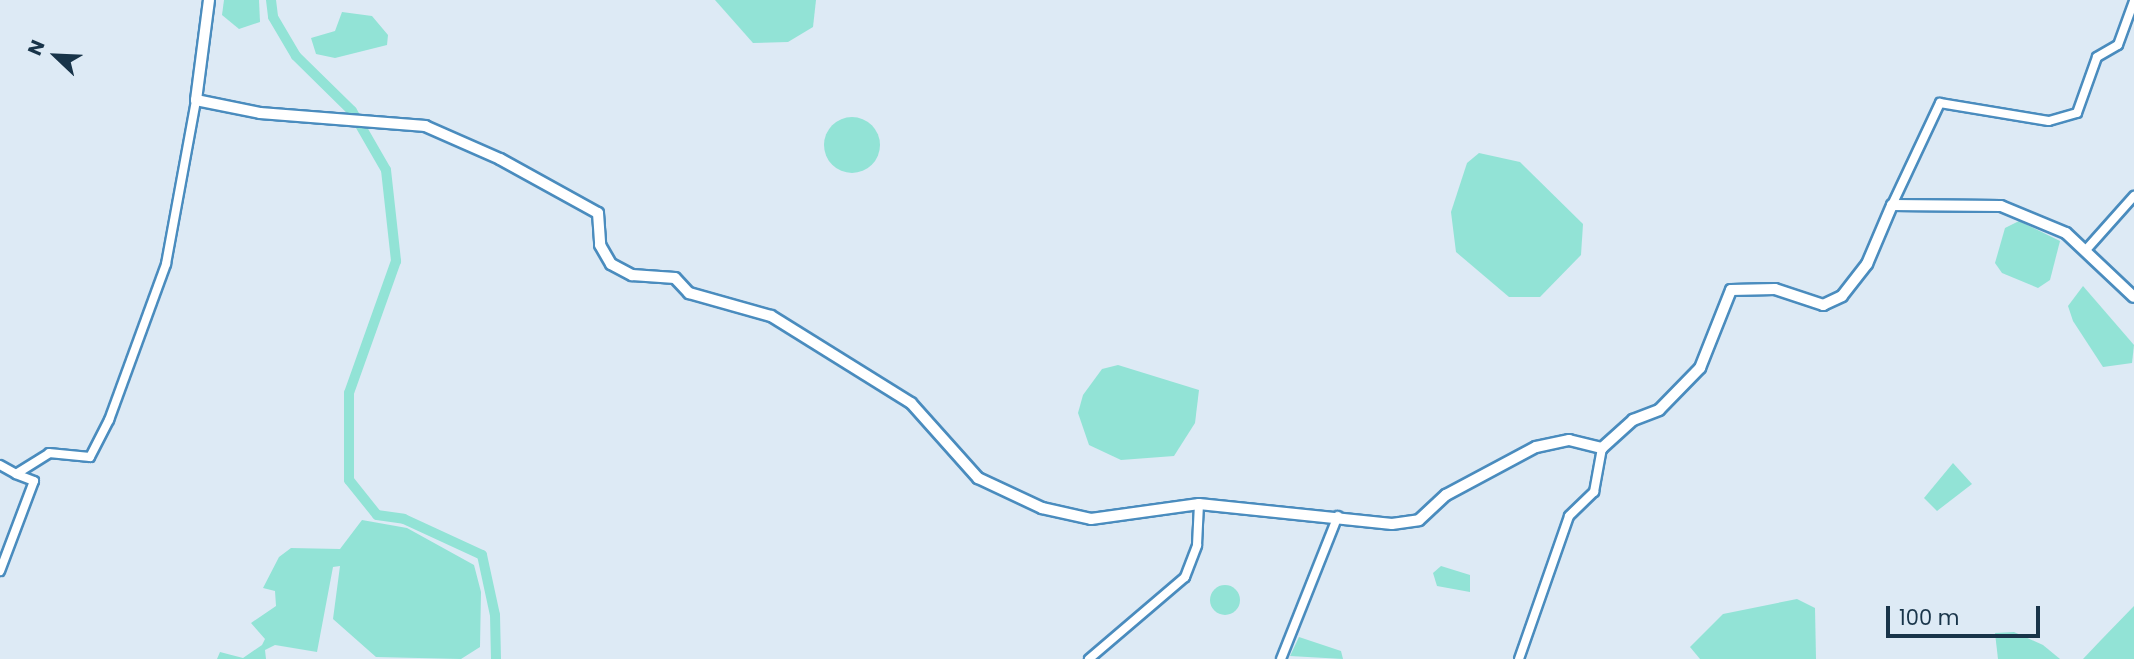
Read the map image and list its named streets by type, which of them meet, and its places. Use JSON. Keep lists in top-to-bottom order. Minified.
{"scale_bar":"100 m","north":"top left"}
